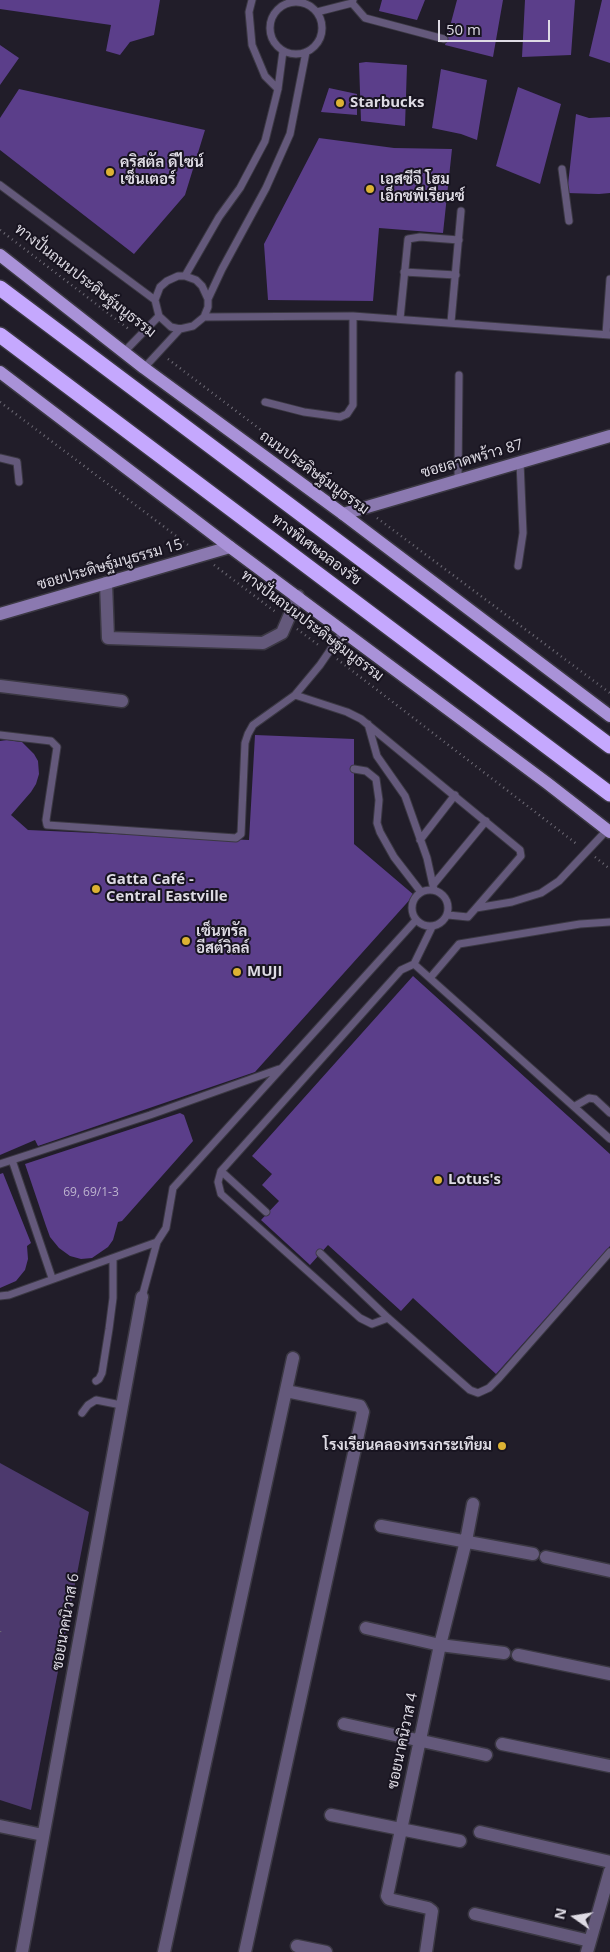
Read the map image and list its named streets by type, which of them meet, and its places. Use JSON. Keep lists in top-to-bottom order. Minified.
{"streets":{"highway":["ทางพิเศษฉลองรัช"],"main road":["ถนนประดิษฐ์มนูธรรม"],"street":["ซอยลาดพร้าว 87","ซอยประดิษฐ์มนูธรรม 15","ซอยนาคนิวาส 6","ซอยนาคนิวาส 4"],"path":["ทางปั่นถนนประดิษฐ์มนูธรรม"]},"crossings":[["ทางปั่นถนนประดิษฐ์มนูธรรม","ซอยลาดพร้าว 87"],["ทางปั่นถนนประดิษฐ์มนูธรรม","ซอยประดิษฐ์มนูธรรม 15"],["ซอยลาดพร้าว 87","ถนนประดิษฐ์มนูธรรม"]],"places":["Starbucks","คริสตัล ดีไซน์ เซ็นเตอร์","เอสซีจี โฮม เอ็กซพีเรียนซ์","Gatta Café - Central Eastville","เซ็นทรัล อีสต์วิลล์","MUJI","Lotus's","โรงเรียนคลองทรงกระเทียม"],"house_numbers":["69, 69/1-3"],"scale_bar":"50 m","north":"left"}
